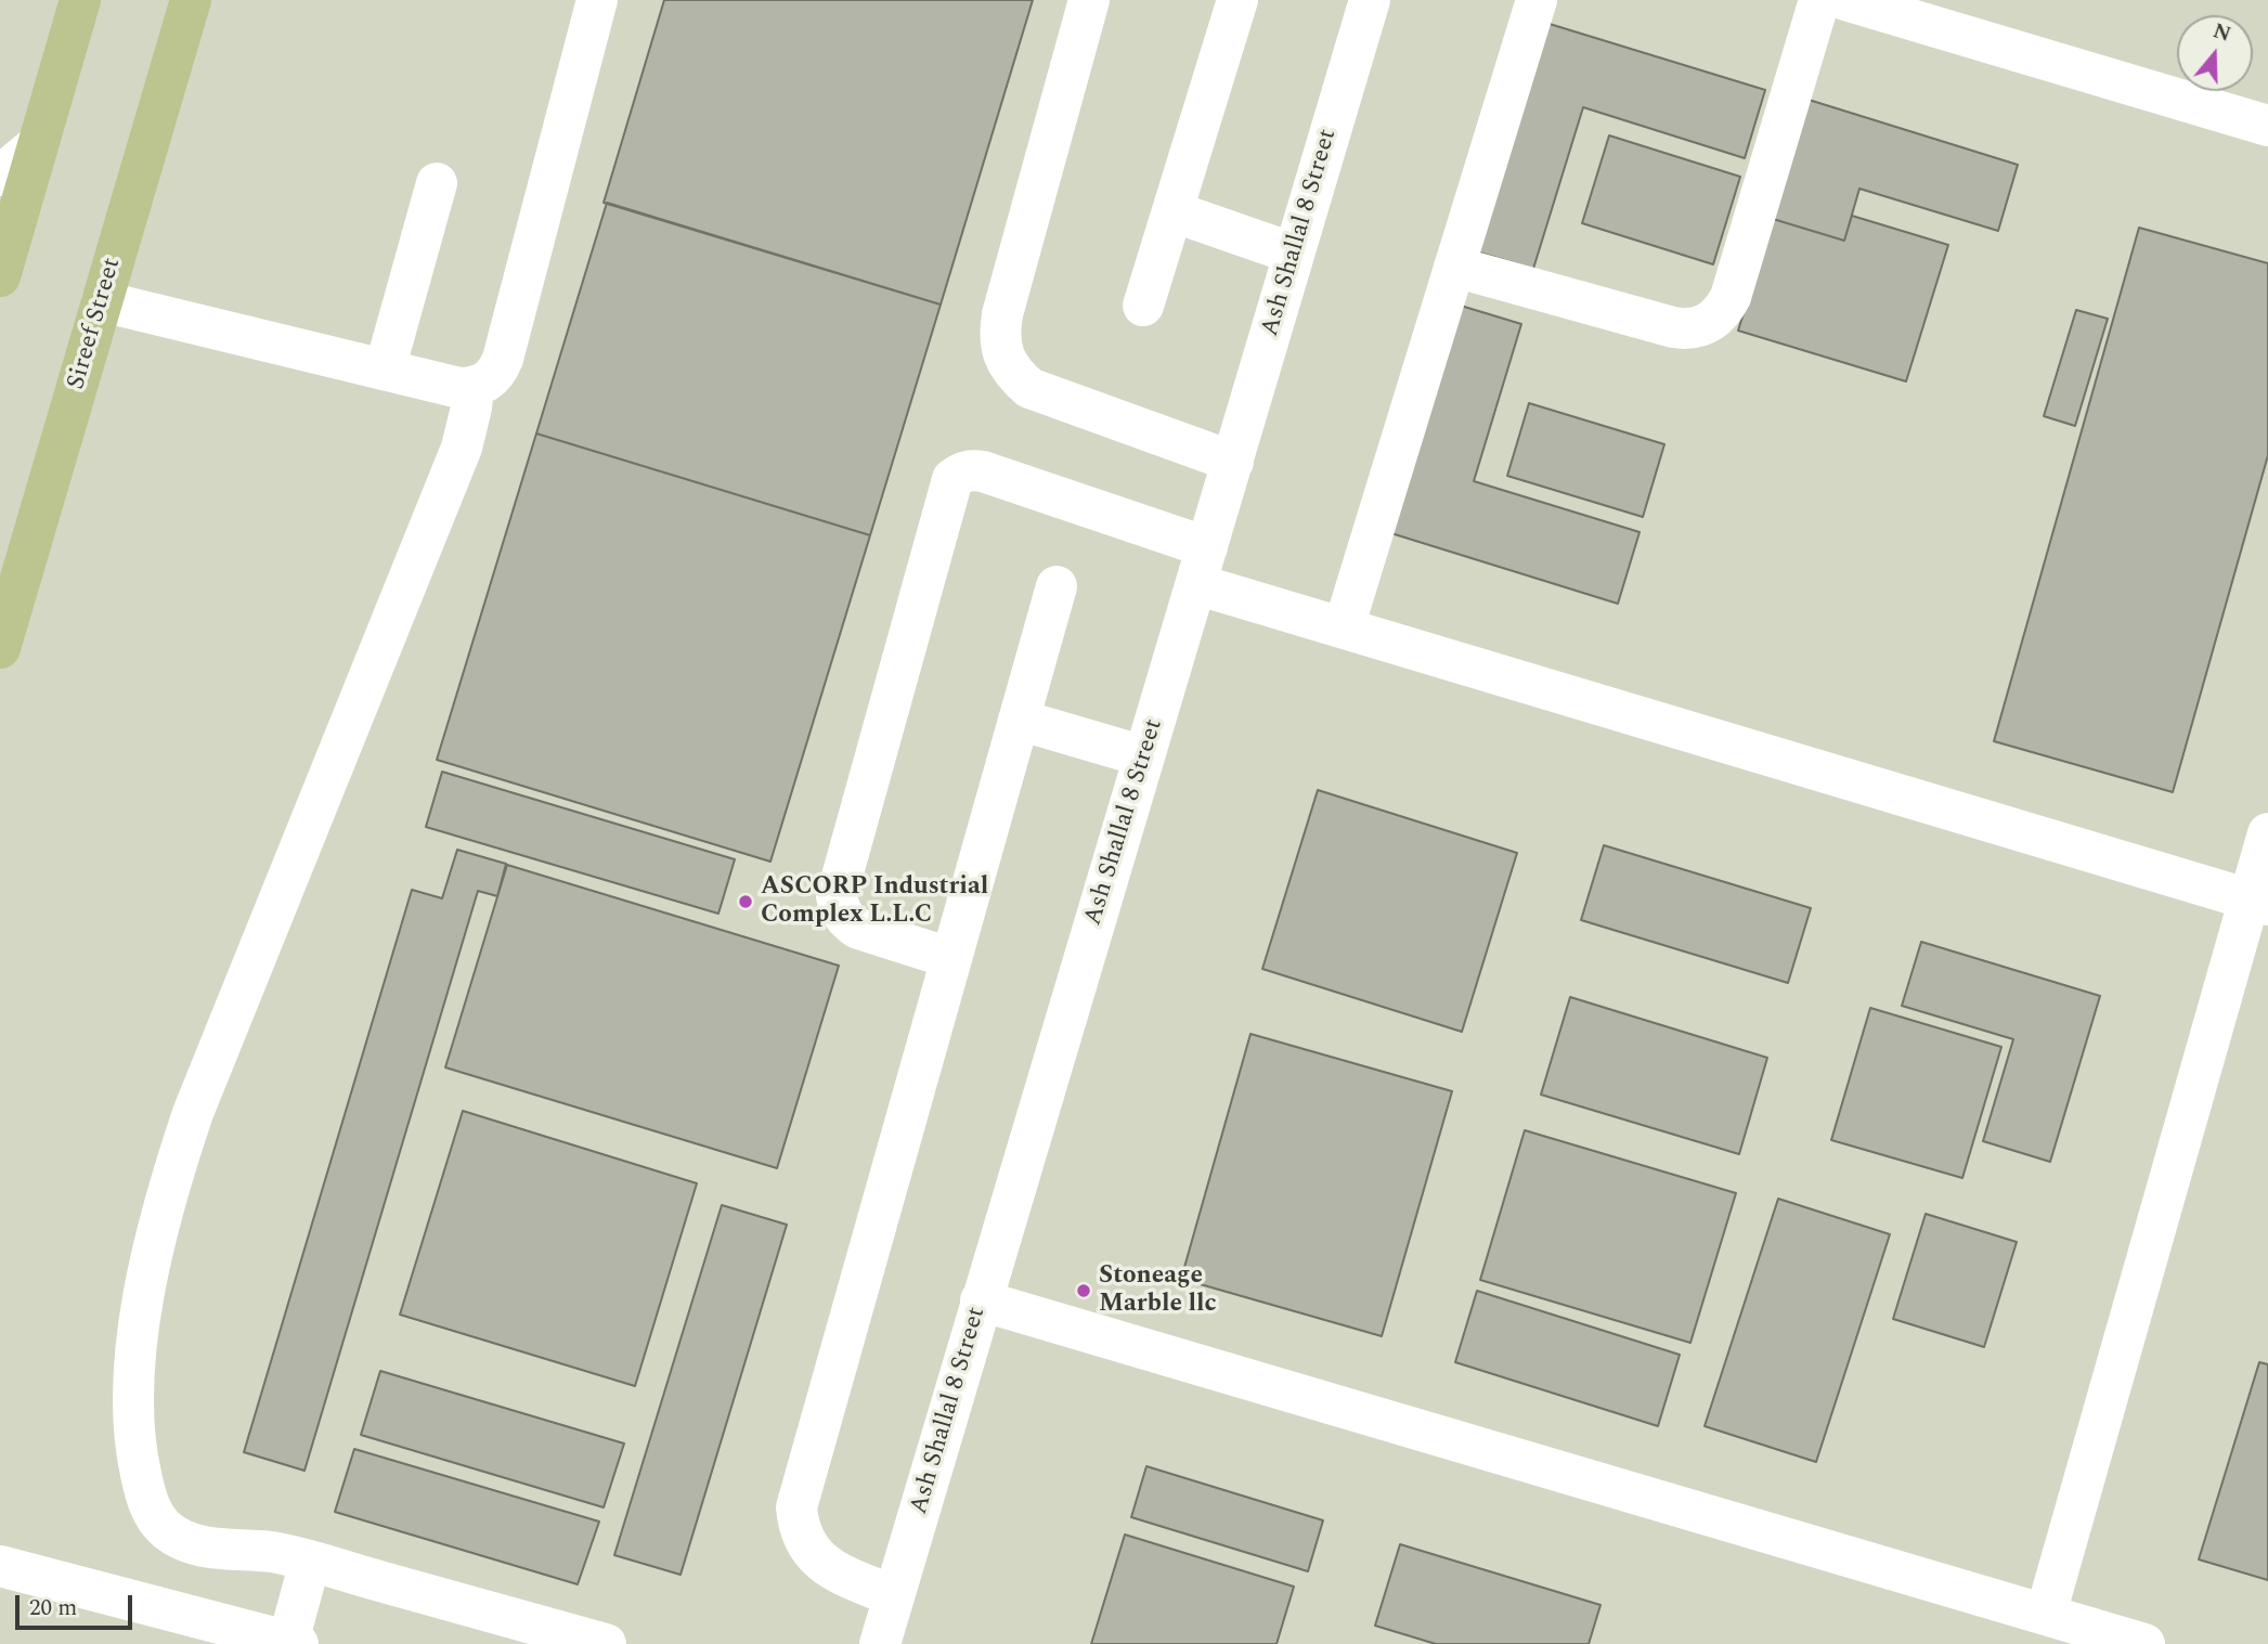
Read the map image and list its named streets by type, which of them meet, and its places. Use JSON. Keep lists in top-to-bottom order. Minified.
{"streets":{"main road":["Sireef Street"],"street":["Ash Shallal 8 Street"]},"places":["ASCORP Industrial Complex L.L.C","Stoneage Marble llc"],"scale_bar":"20 m","north":"top"}
